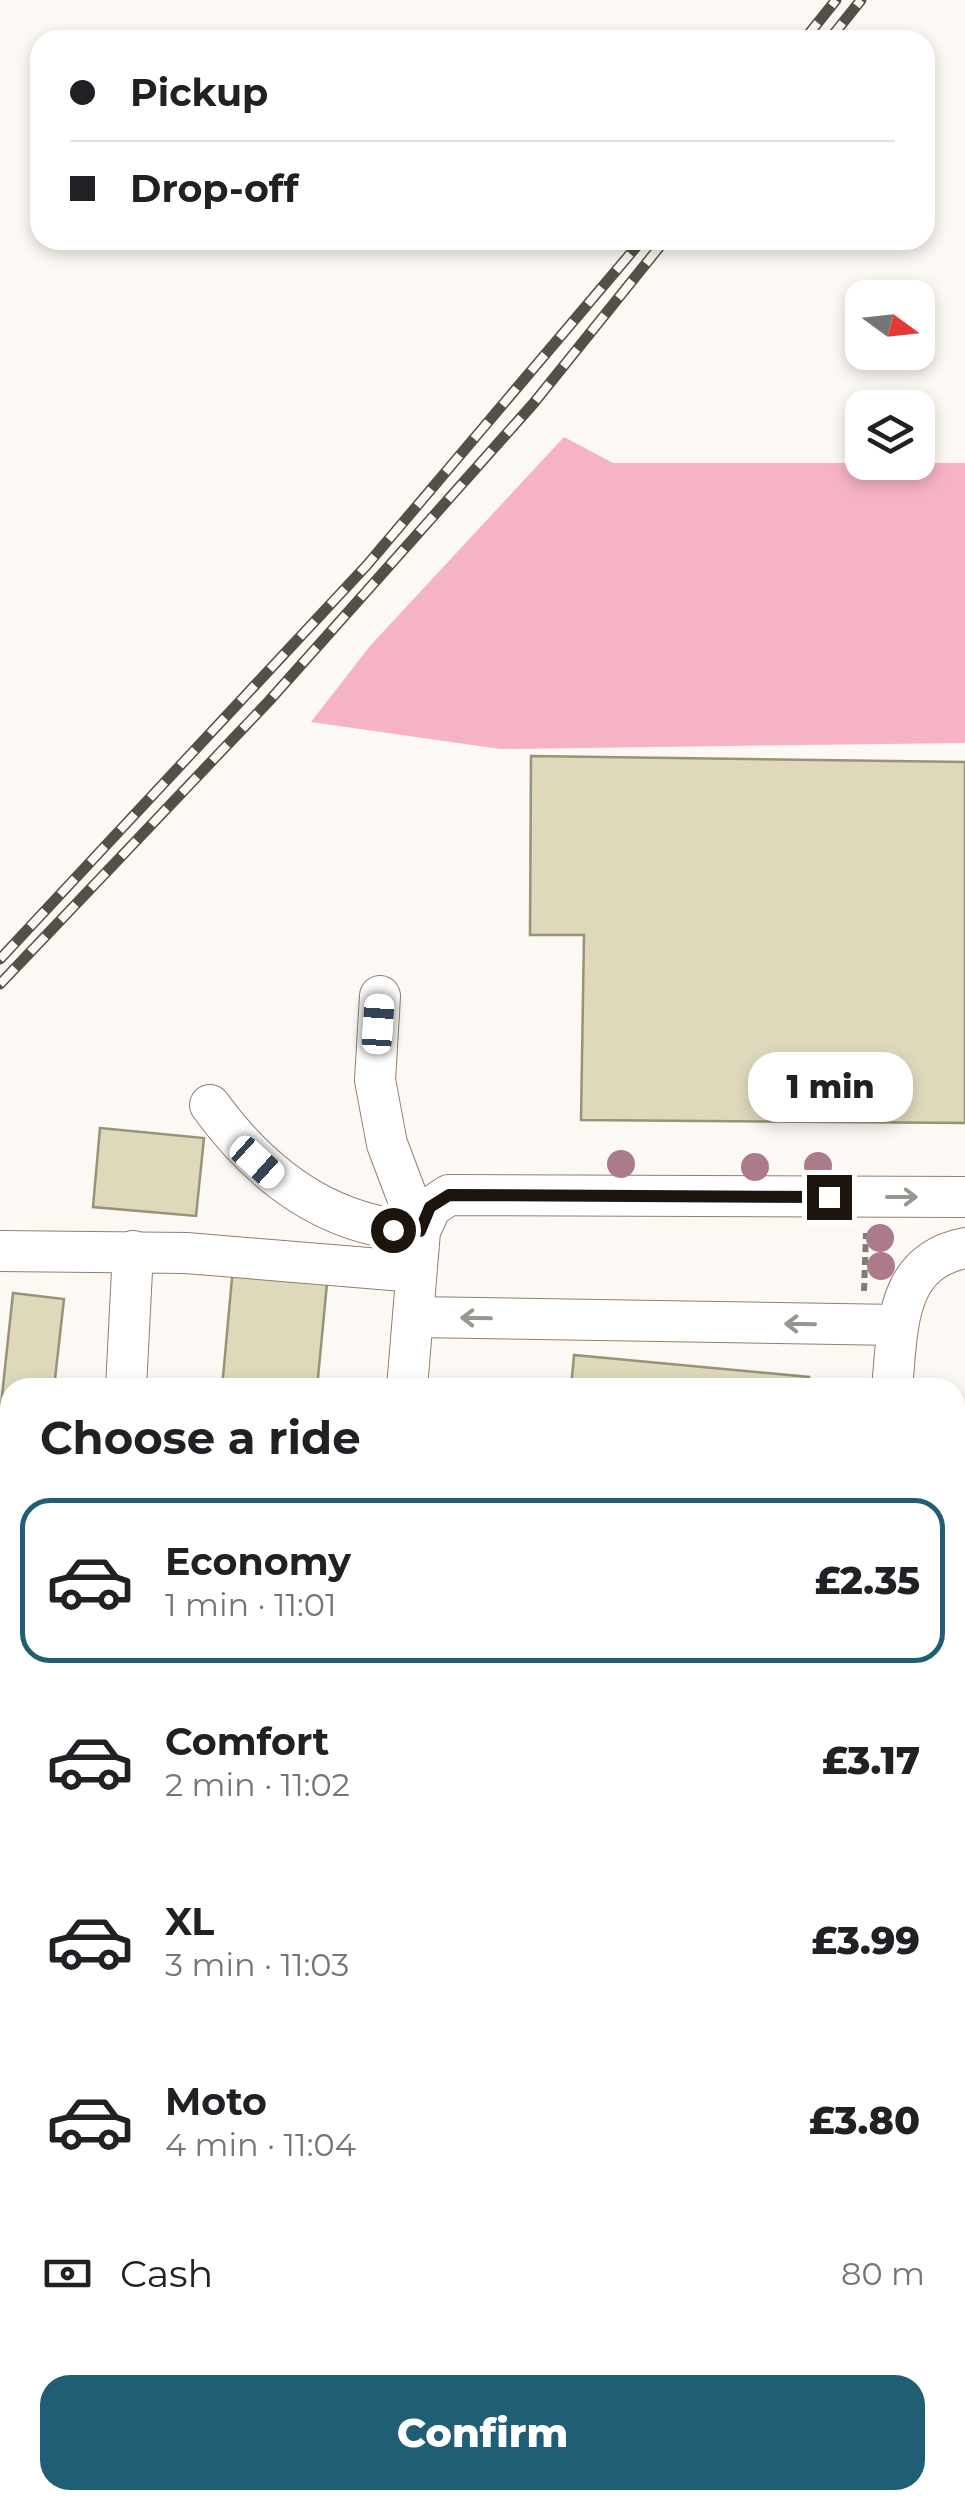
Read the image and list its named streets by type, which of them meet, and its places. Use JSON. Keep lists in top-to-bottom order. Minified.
{"north":"right","page":{"banner":["Pickup","Drop-off"],"bubble":"1 min","heading":"Choose a ride","list":[{"name":"Economy","note":"1 min · 11:01","value":"£2.35"},{"name":"Comfort","note":"2 min · 11:02","value":"£3.17"},{"name":"XL","note":"3 min · 11:03","value":"£3.99"},{"name":"Moto","note":"4 min · 11:04","value":"£3.80"}],"pay":["Cash","80 m"],"buttons":"Confirm"}}
